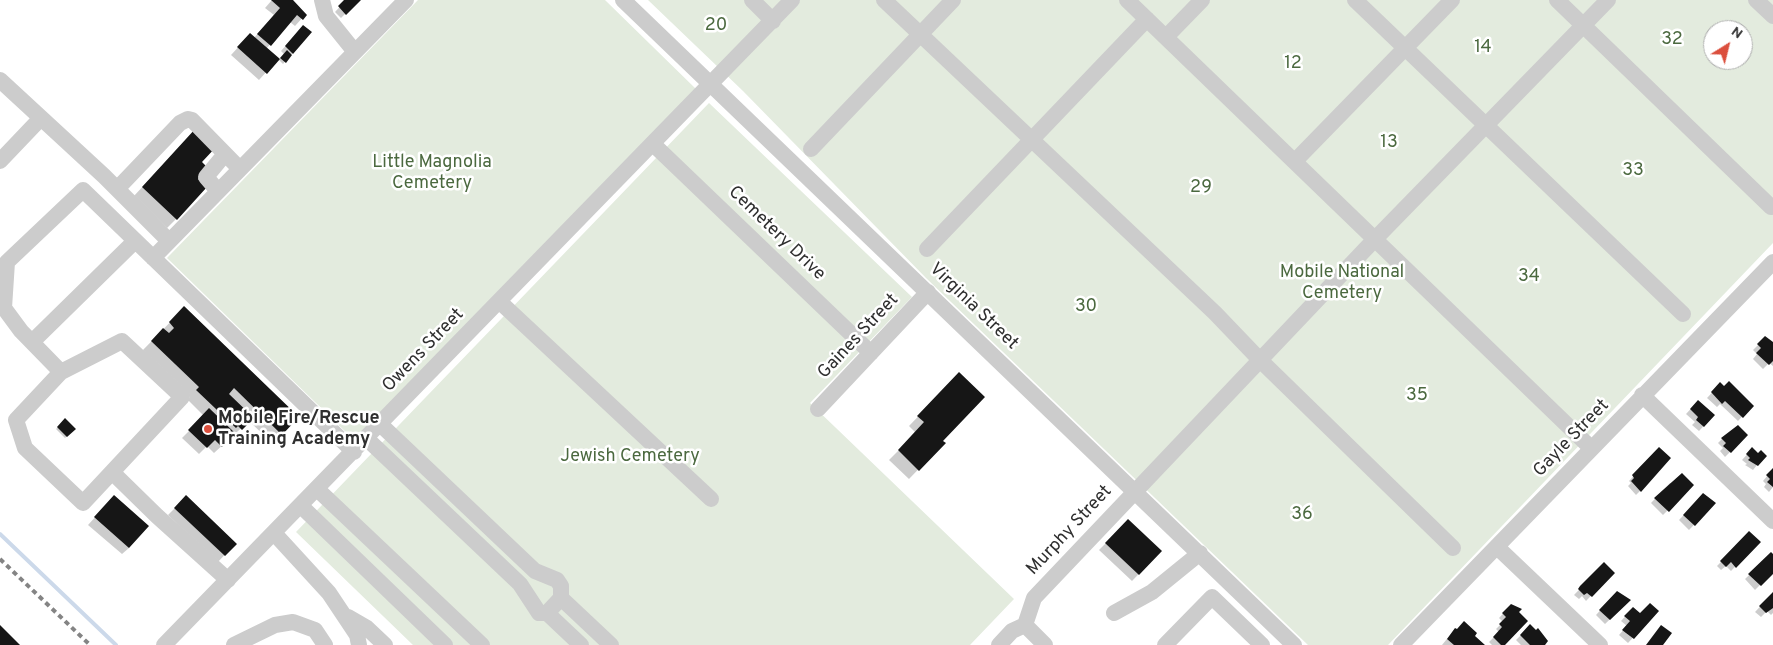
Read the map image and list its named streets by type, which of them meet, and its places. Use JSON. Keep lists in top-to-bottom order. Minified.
{"streets":{"street":["Cemetery Drive","Virginia Street","Gaines Street","Owens Street","Gayle Street","Murphy Street"]},"crossings":[["Cemetery Drive","Gaines Street"],["Cemetery Drive","Owens Street"],["Virginia Street","Gaines Street"],["Virginia Street","Owens Street"],["Virginia Street","Murphy Street"]],"parks":["20","32","14","12","13","Little Magnolia Cemetery","33","29","Mobile National Cemetery","34","30","35","Jewish Cemetery","36"],"places":["Mobile Fire/Rescue Training Academy"],"north":"top right"}
